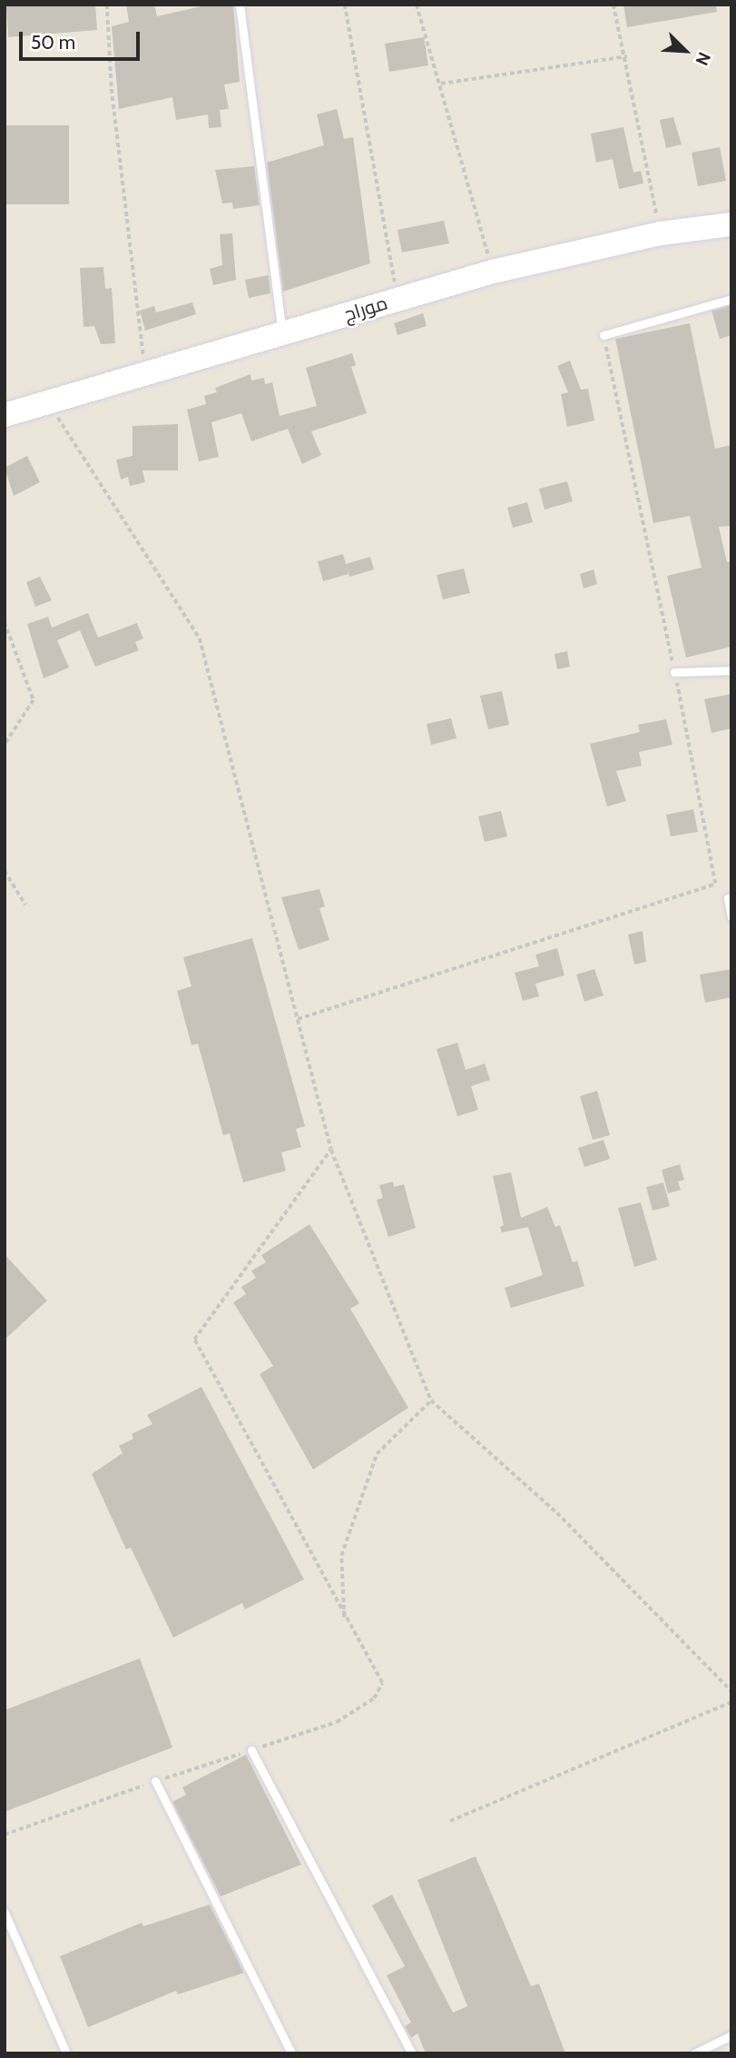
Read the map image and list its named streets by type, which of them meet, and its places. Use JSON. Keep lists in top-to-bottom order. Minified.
{"streets":{"main road":["موراج"]},"scale_bar":"50 m","north":"bottom right"}
